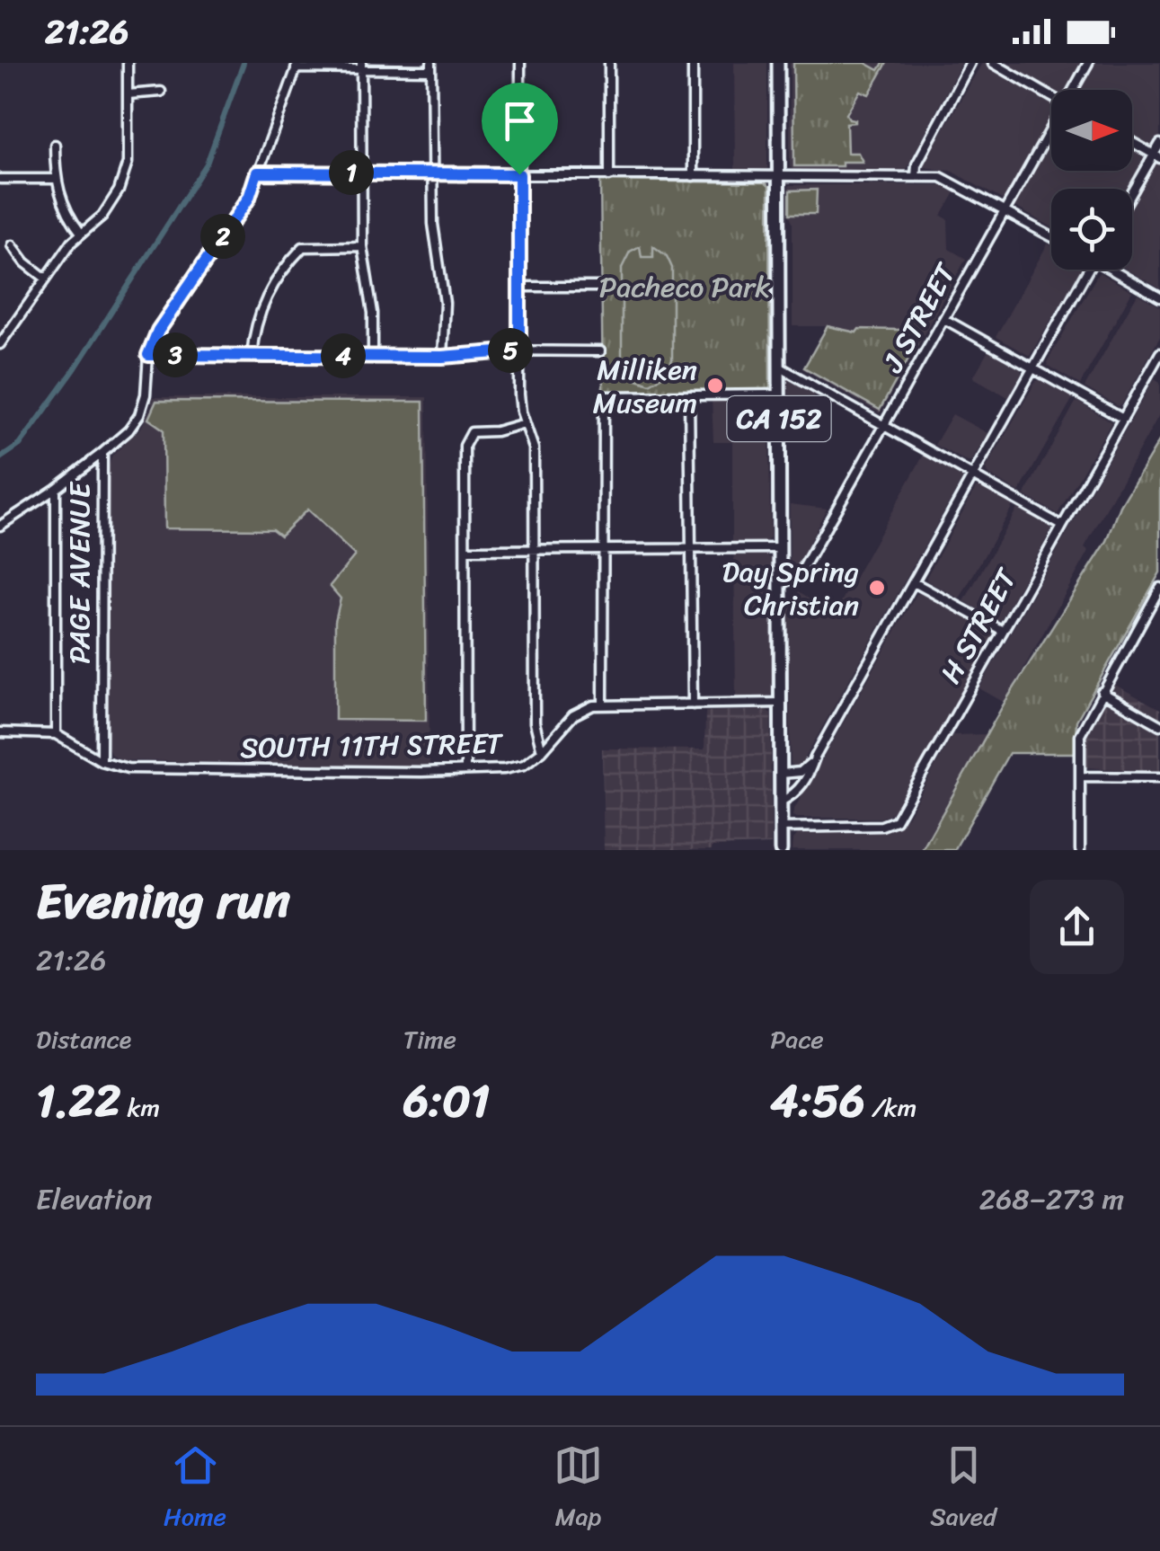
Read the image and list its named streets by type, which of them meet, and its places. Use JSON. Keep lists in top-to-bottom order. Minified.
{"streets":{"highway":["CA 152"],"street":["J STREET","PAGE AVENUE","H STREET","SOUTH 11TH STREET"]},"crossings":[["J STREET","CA 152"],["CA 152","H STREET"],["CA 152","SOUTH 11TH STREET"],["PAGE AVENUE","SOUTH 11TH STREET"]],"parks":["Pacheco Park"],"places":["Milliken Museum","Day Spring Christian"],"north":"right","page":{"status":"21:26","pins":["1","2","5","3","4"],"heading":["Evening run","21:26"],"stats":[["Distance","1.22 km"],["Time","6:01"],["Pace","4:56 /km"]],"chart":["Elevation","268–273 m"],"tabs":["Home","Map","Saved"]}}
